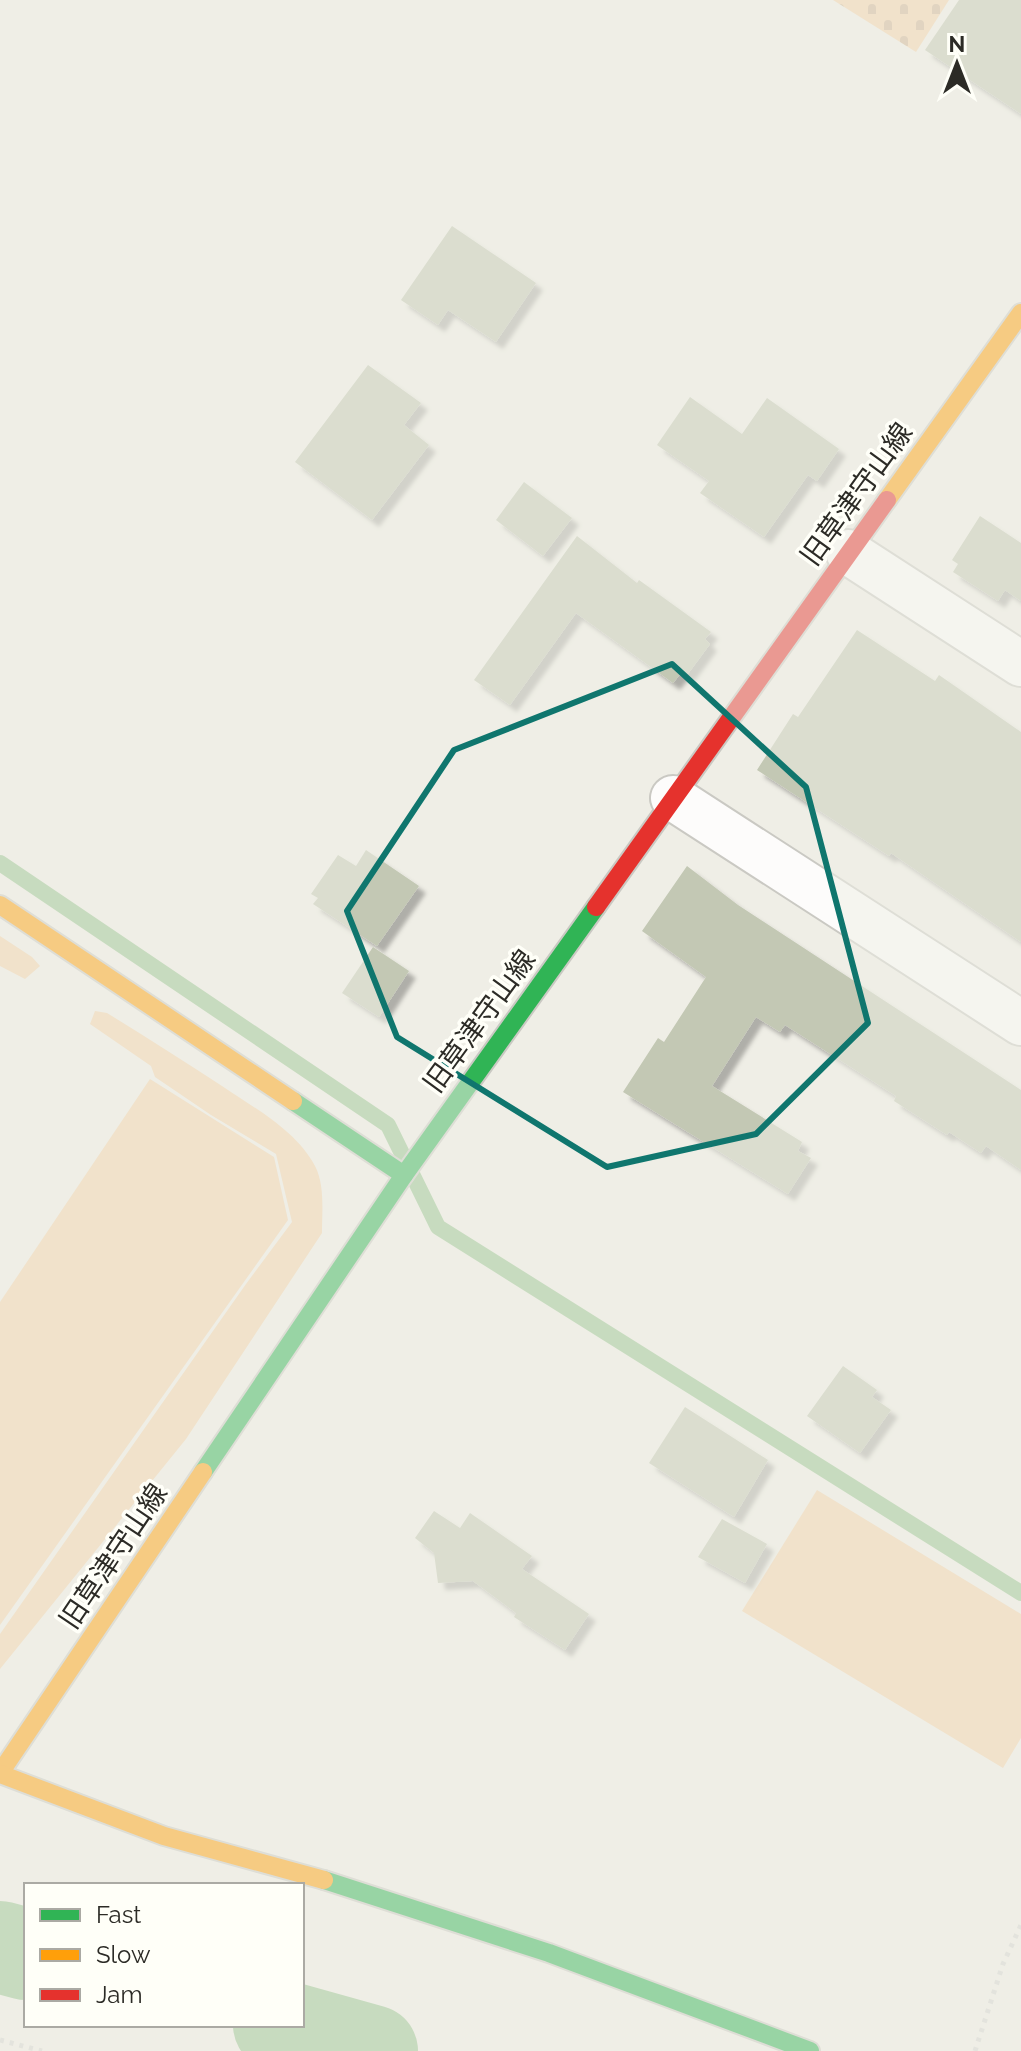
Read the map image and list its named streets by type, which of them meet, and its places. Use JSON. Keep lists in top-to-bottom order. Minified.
{"streets":{"street":["旧草津守山線"]},"legend":["Fast","Slow","Jam"],"north":"top"}
